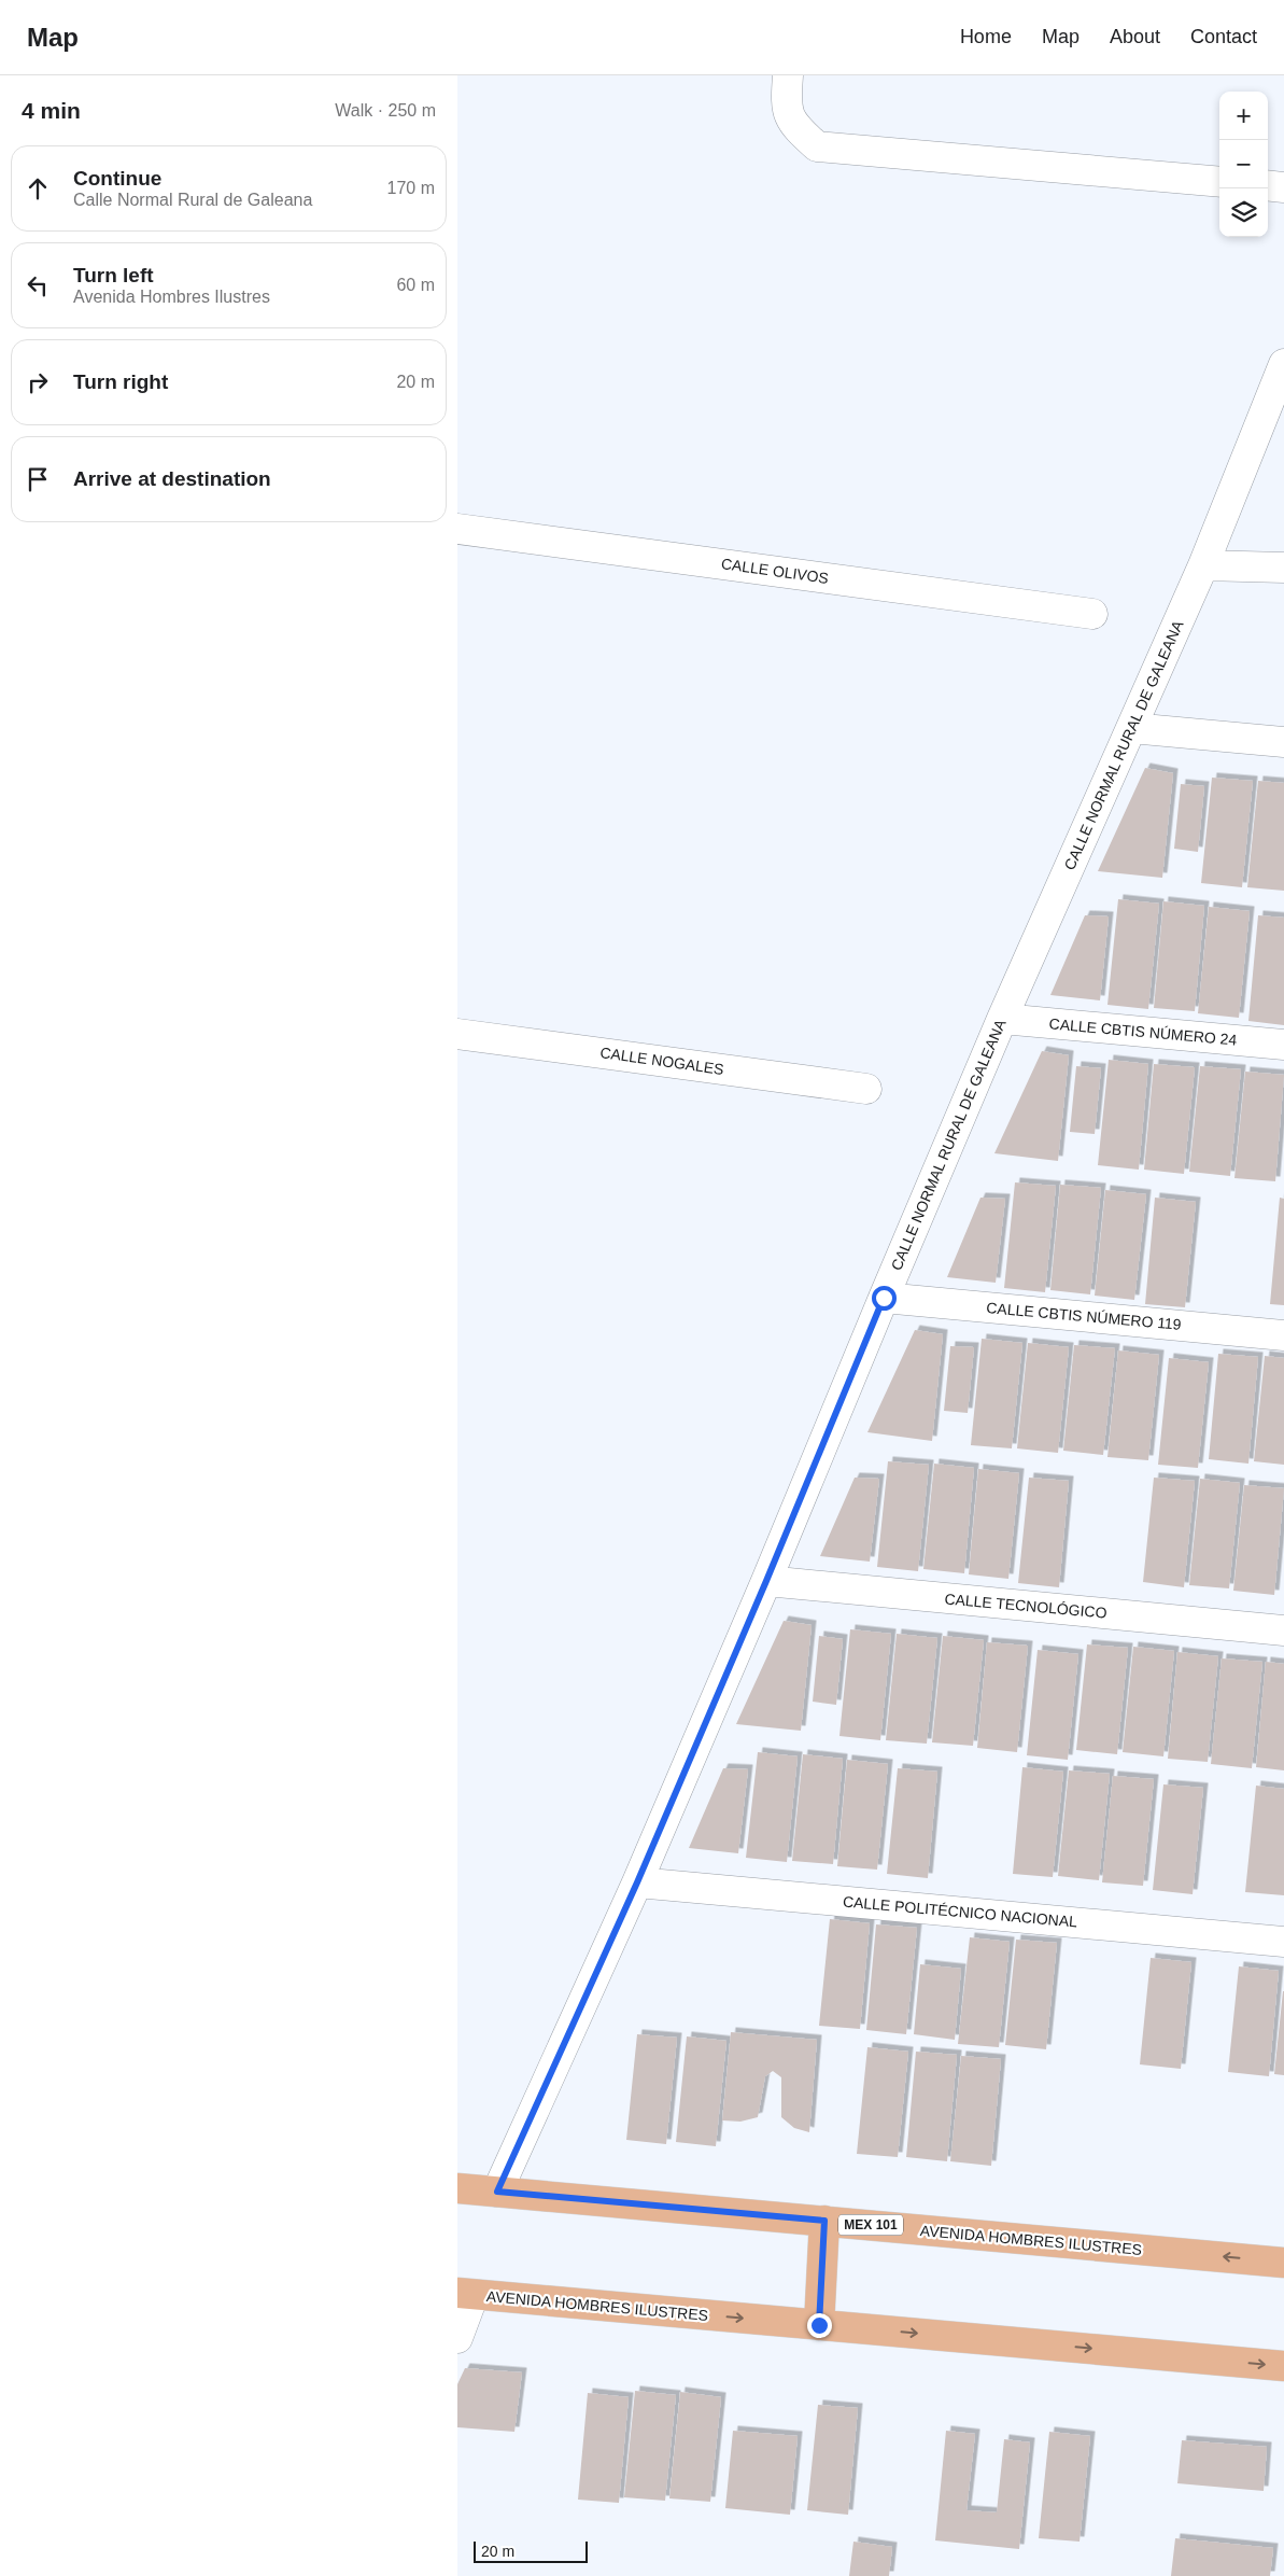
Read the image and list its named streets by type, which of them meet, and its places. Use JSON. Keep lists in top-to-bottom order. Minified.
{"streets":{"main road":["MEX 101","AVENIDA HOMBRES ILUSTRES"],"street":["CALLE OLIVOS","CALLE NORMAL RURAL DE GALEANA","CALLE CBTIS NÚMERO 24","CALLE NOGALES","CALLE CBTIS NÚMERO 119","CALLE TECNOLÓGICO","CALLE POLITÉCNICO NACIONAL"]},"crossings":[["CALLE NORMAL RURAL DE GALEANA","CALLE CBTIS NÚMERO 24"],["CALLE NORMAL RURAL DE GALEANA","CALLE CBTIS NÚMERO 119"],["CALLE NORMAL RURAL DE GALEANA","CALLE TECNOLÓGICO"],["CALLE NORMAL RURAL DE GALEANA","CALLE POLITÉCNICO NACIONAL"],["CALLE NORMAL RURAL DE GALEANA","AVENIDA HOMBRES ILUSTRES"]],"scale_bar":"20 m","page":{"header":"Map","nav":["Home","Map","About","Contact"],"heading":["4 min","Walk · 250 m"],"map_buttons":["+","−"],"list":[["Continue","Calle Normal Rural de Galeana","170 m"],["Turn left","Avenida Hombres Ilustres","60 m"],["Turn right","20 m"],"Arrive at destination"],"scale":"20 m"}}
